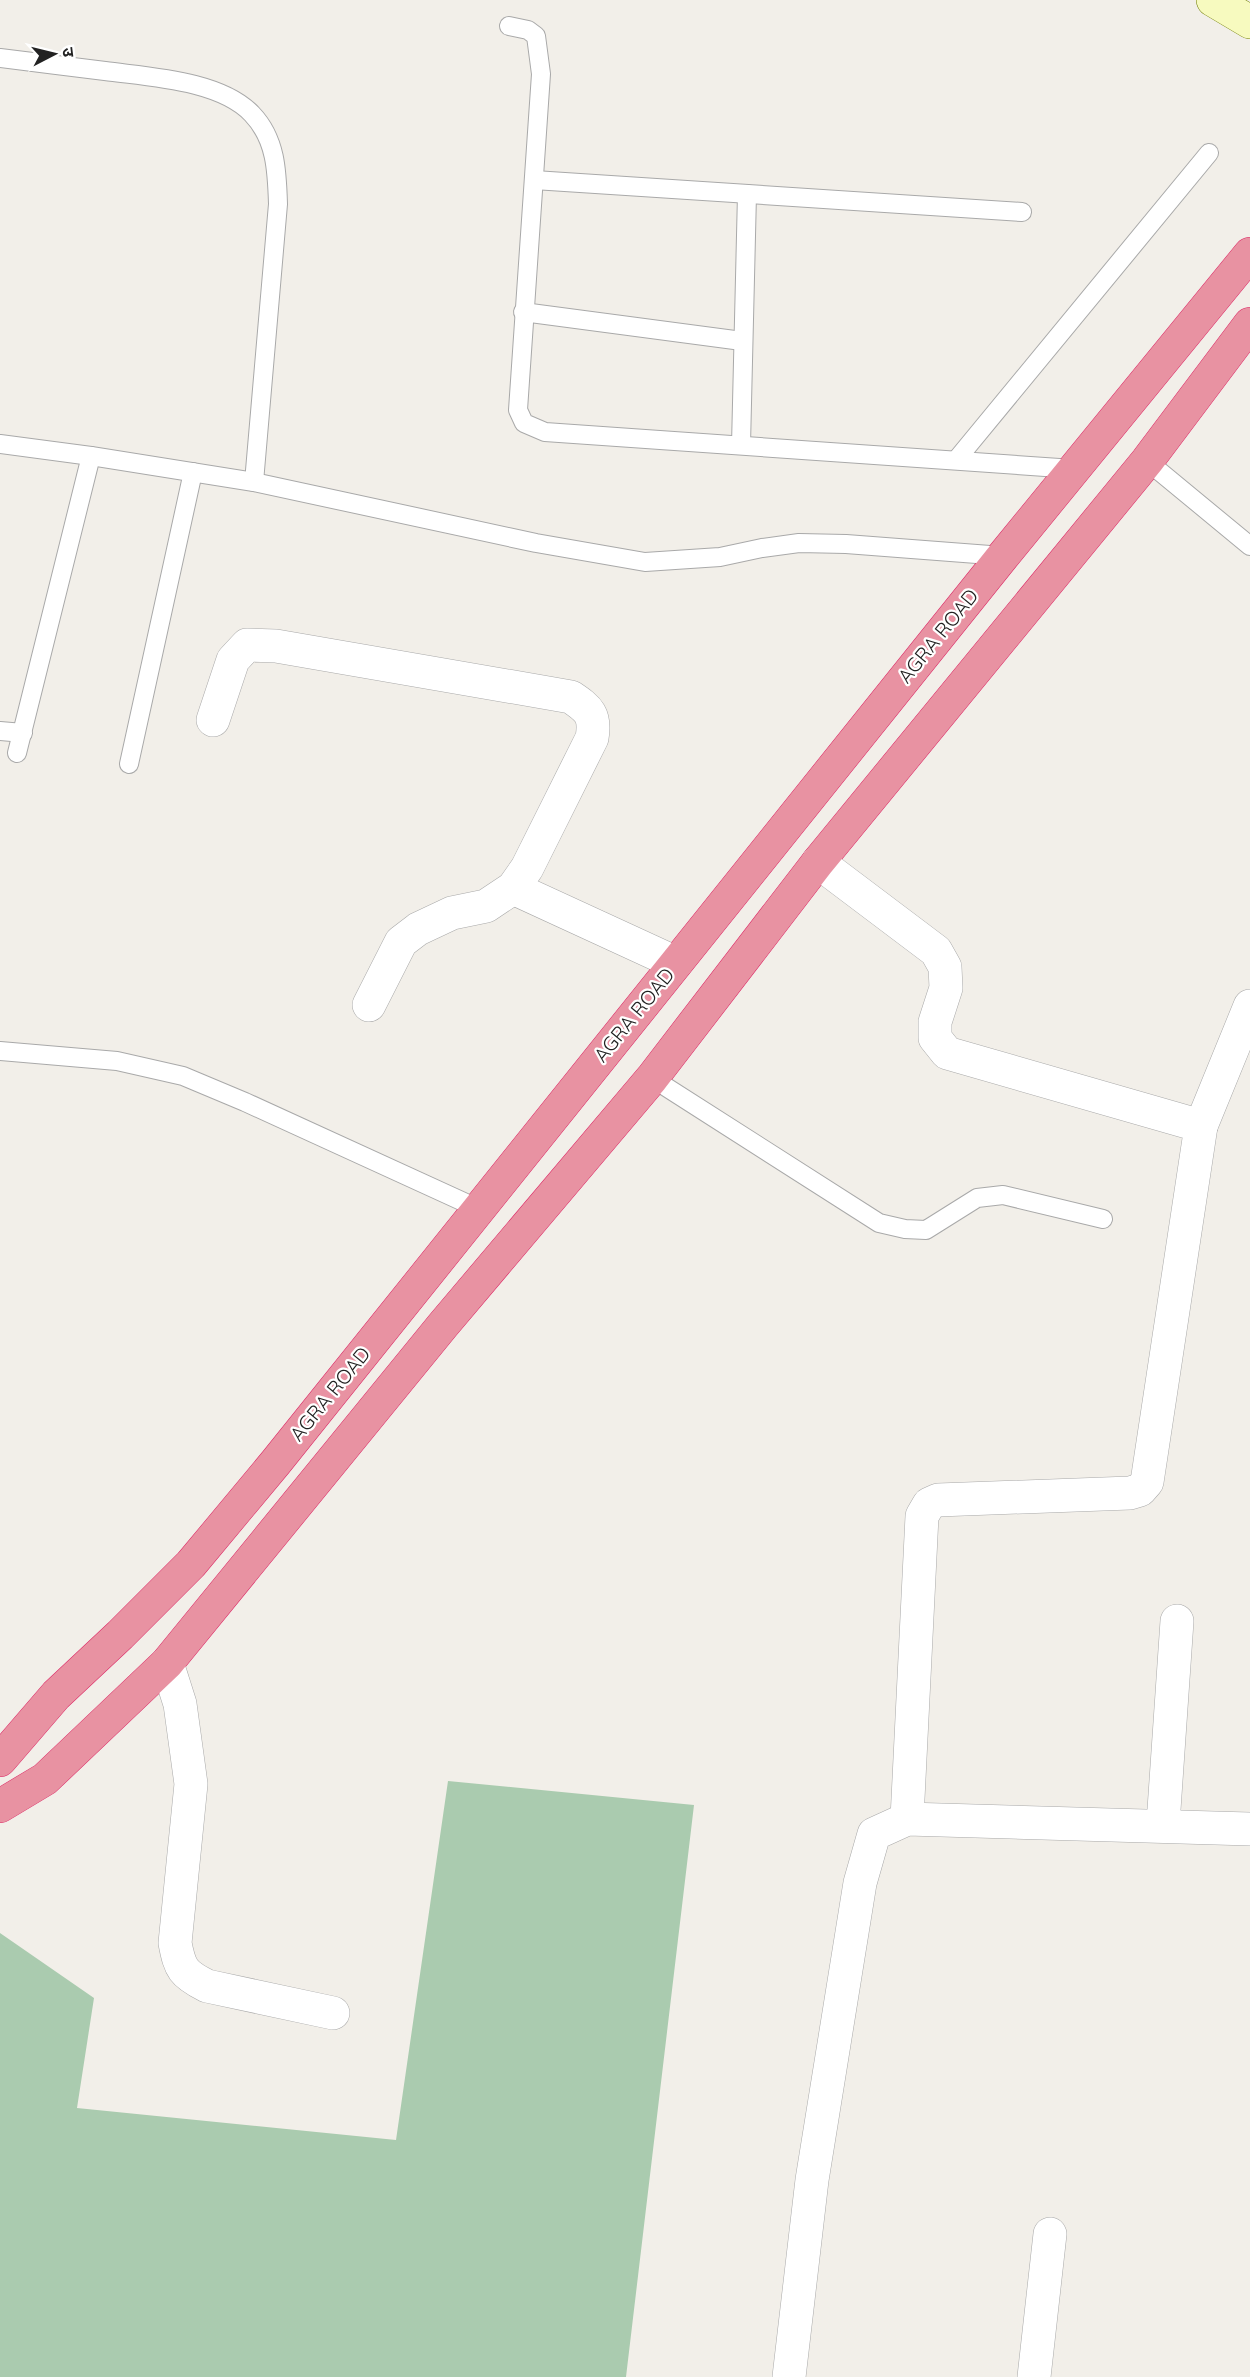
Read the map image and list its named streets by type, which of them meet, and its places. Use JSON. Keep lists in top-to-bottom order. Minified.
{"streets":{"highway":["AGRA ROAD"]},"north":"right"}
